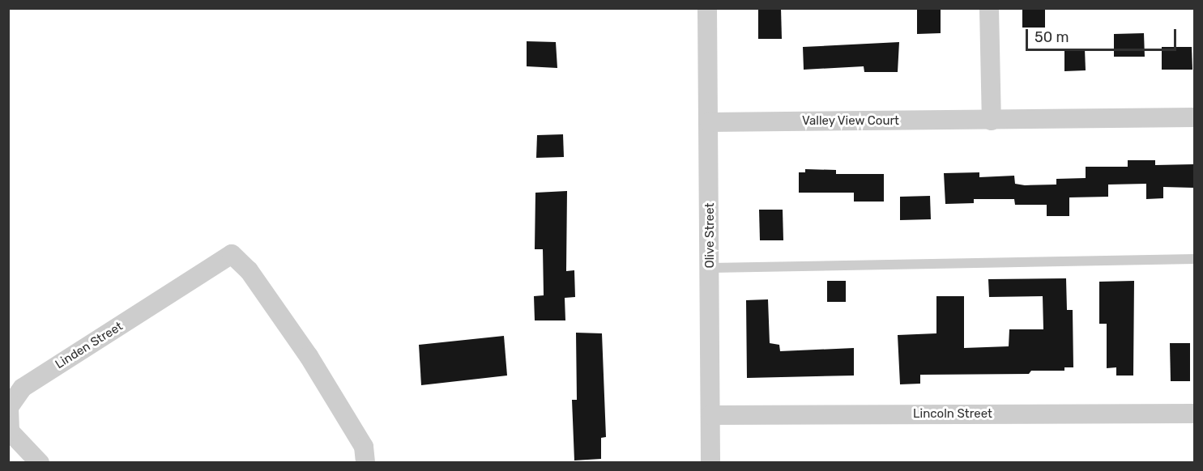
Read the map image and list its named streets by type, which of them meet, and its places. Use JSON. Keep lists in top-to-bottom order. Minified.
{"streets":{"street":["Valley View Court","Olive Street","Linden Street","Lincoln Street"]},"crossings":[["Valley View Court","Olive Street"],["Olive Street","Lincoln Street"]],"scale_bar":"50 m"}
